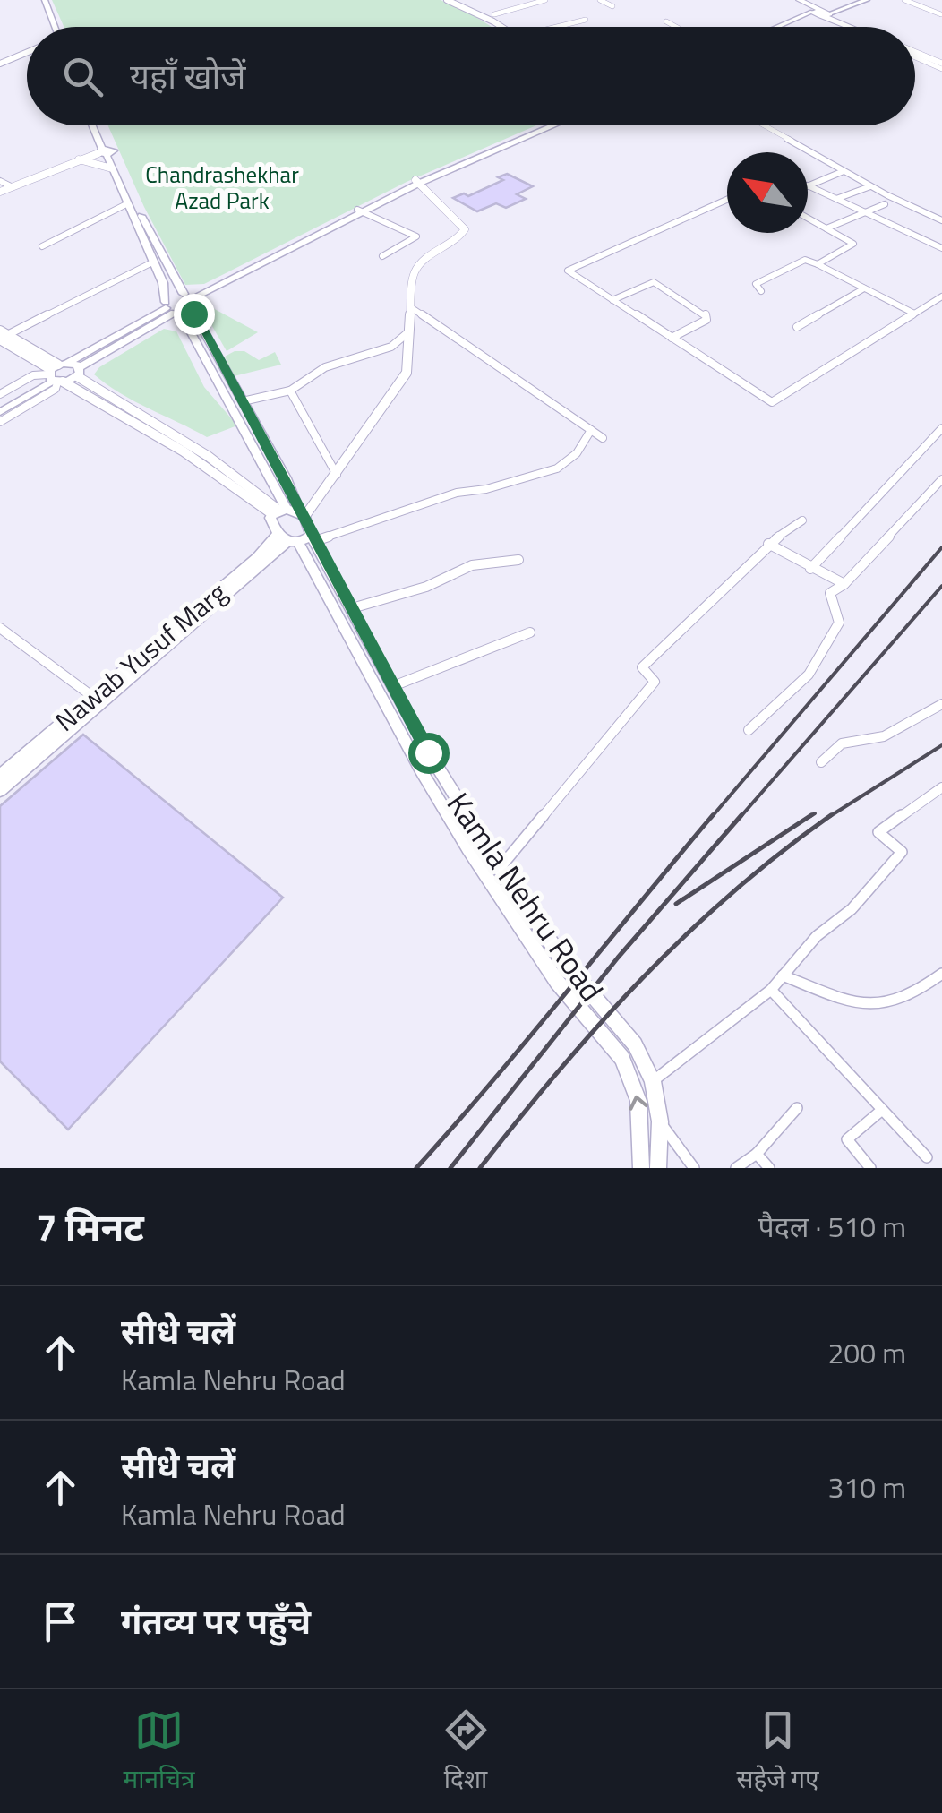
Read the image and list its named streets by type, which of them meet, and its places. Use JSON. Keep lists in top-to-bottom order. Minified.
{"streets":{"main road":["Nawab Yusuf Marg","Kamla Nehru Road"]},"crossings":[["Nawab Yusuf Marg","Kamla Nehru Road"]],"parks":["Chandrashekhar Azad Park"],"north":"top left","page":{"search":"यहाँ खोजें","heading":["7 मिनट","पैदल · 510 m"],"list":[["सीधे चलें","Kamla Nehru Road","200 m"],["सीधे चलें","Kamla Nehru Road","310 m"],"गंतव्य पर पहुँचे"],"nav":["मानचित्र","दिशा","सहेजे गए"]}}
